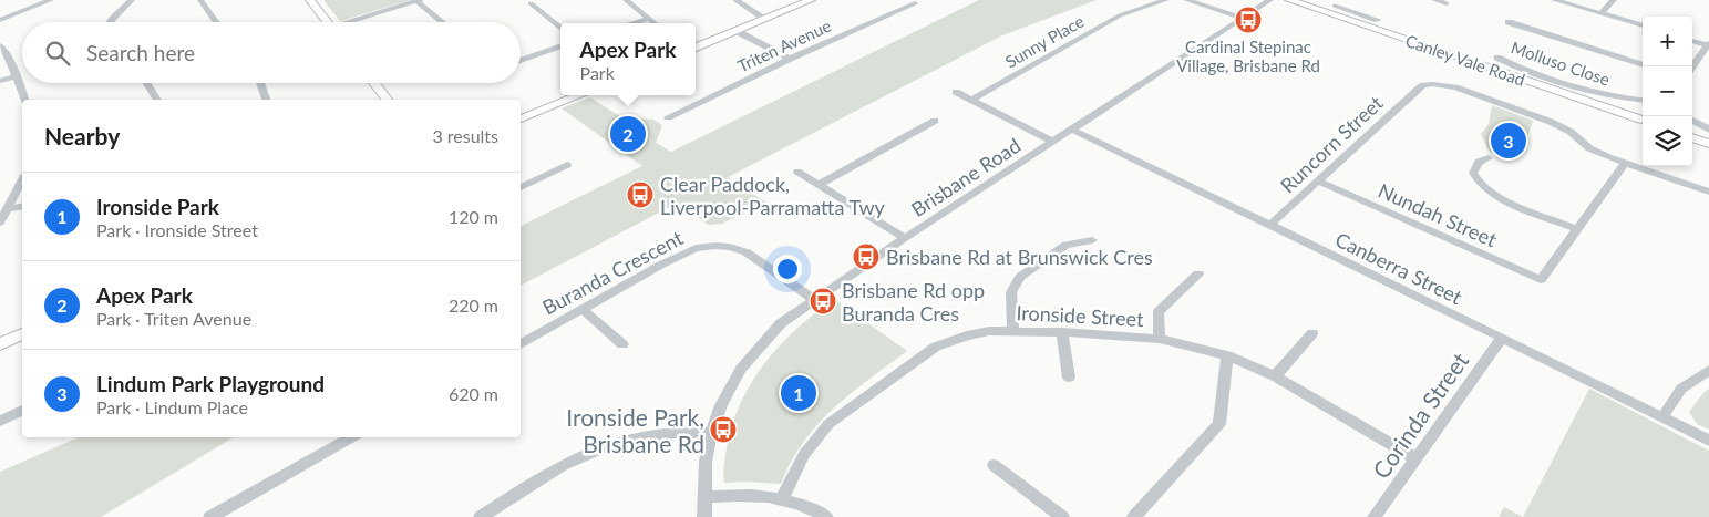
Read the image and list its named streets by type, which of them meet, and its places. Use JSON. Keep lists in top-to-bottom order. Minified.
{"streets":{"main road":["Canley Vale Road"],"street":["Sunny Place","Triten Avenue","Molluso Close","Runcorn Street","Brisbane Road","Nundah Street","Canberra Street","Buranda Crescent","Ironside Street","Corinda Street"]},"crossings":[["Runcorn Street","Nundah Street"],["Runcorn Street","Canberra Street"],["Brisbane Road","Canberra Street"],["Brisbane Road","Buranda Crescent"],["Canberra Street","Corinda Street"],["Ironside Street","Corinda Street"]],"places":{"bus stop":["Cardinal Stepinac Village, Brisbane Rd","Clear Paddock, Liverpool-Parramatta Twy","Brisbane Rd at Brunswick Cres","Brisbane Rd opp Buranda Cres","Ironside Park, Brisbane Rd"]},"page":{"map_buttons":["+","−"],"search":"Search here","popup":["Apex Park","Park"],"heading":["Nearby","3 results"],"pins":["2","3","1"],"list":[{"mark":"1","name":"Ironside Park","note":"Park · Ironside Street","value":"120 m"},{"mark":"2","name":"Apex Park","note":"Park · Triten Avenue","value":"220 m"},{"mark":"3","name":"Lindum Park Playground","note":"Park · Lindum Place","value":"620 m"}]}}
